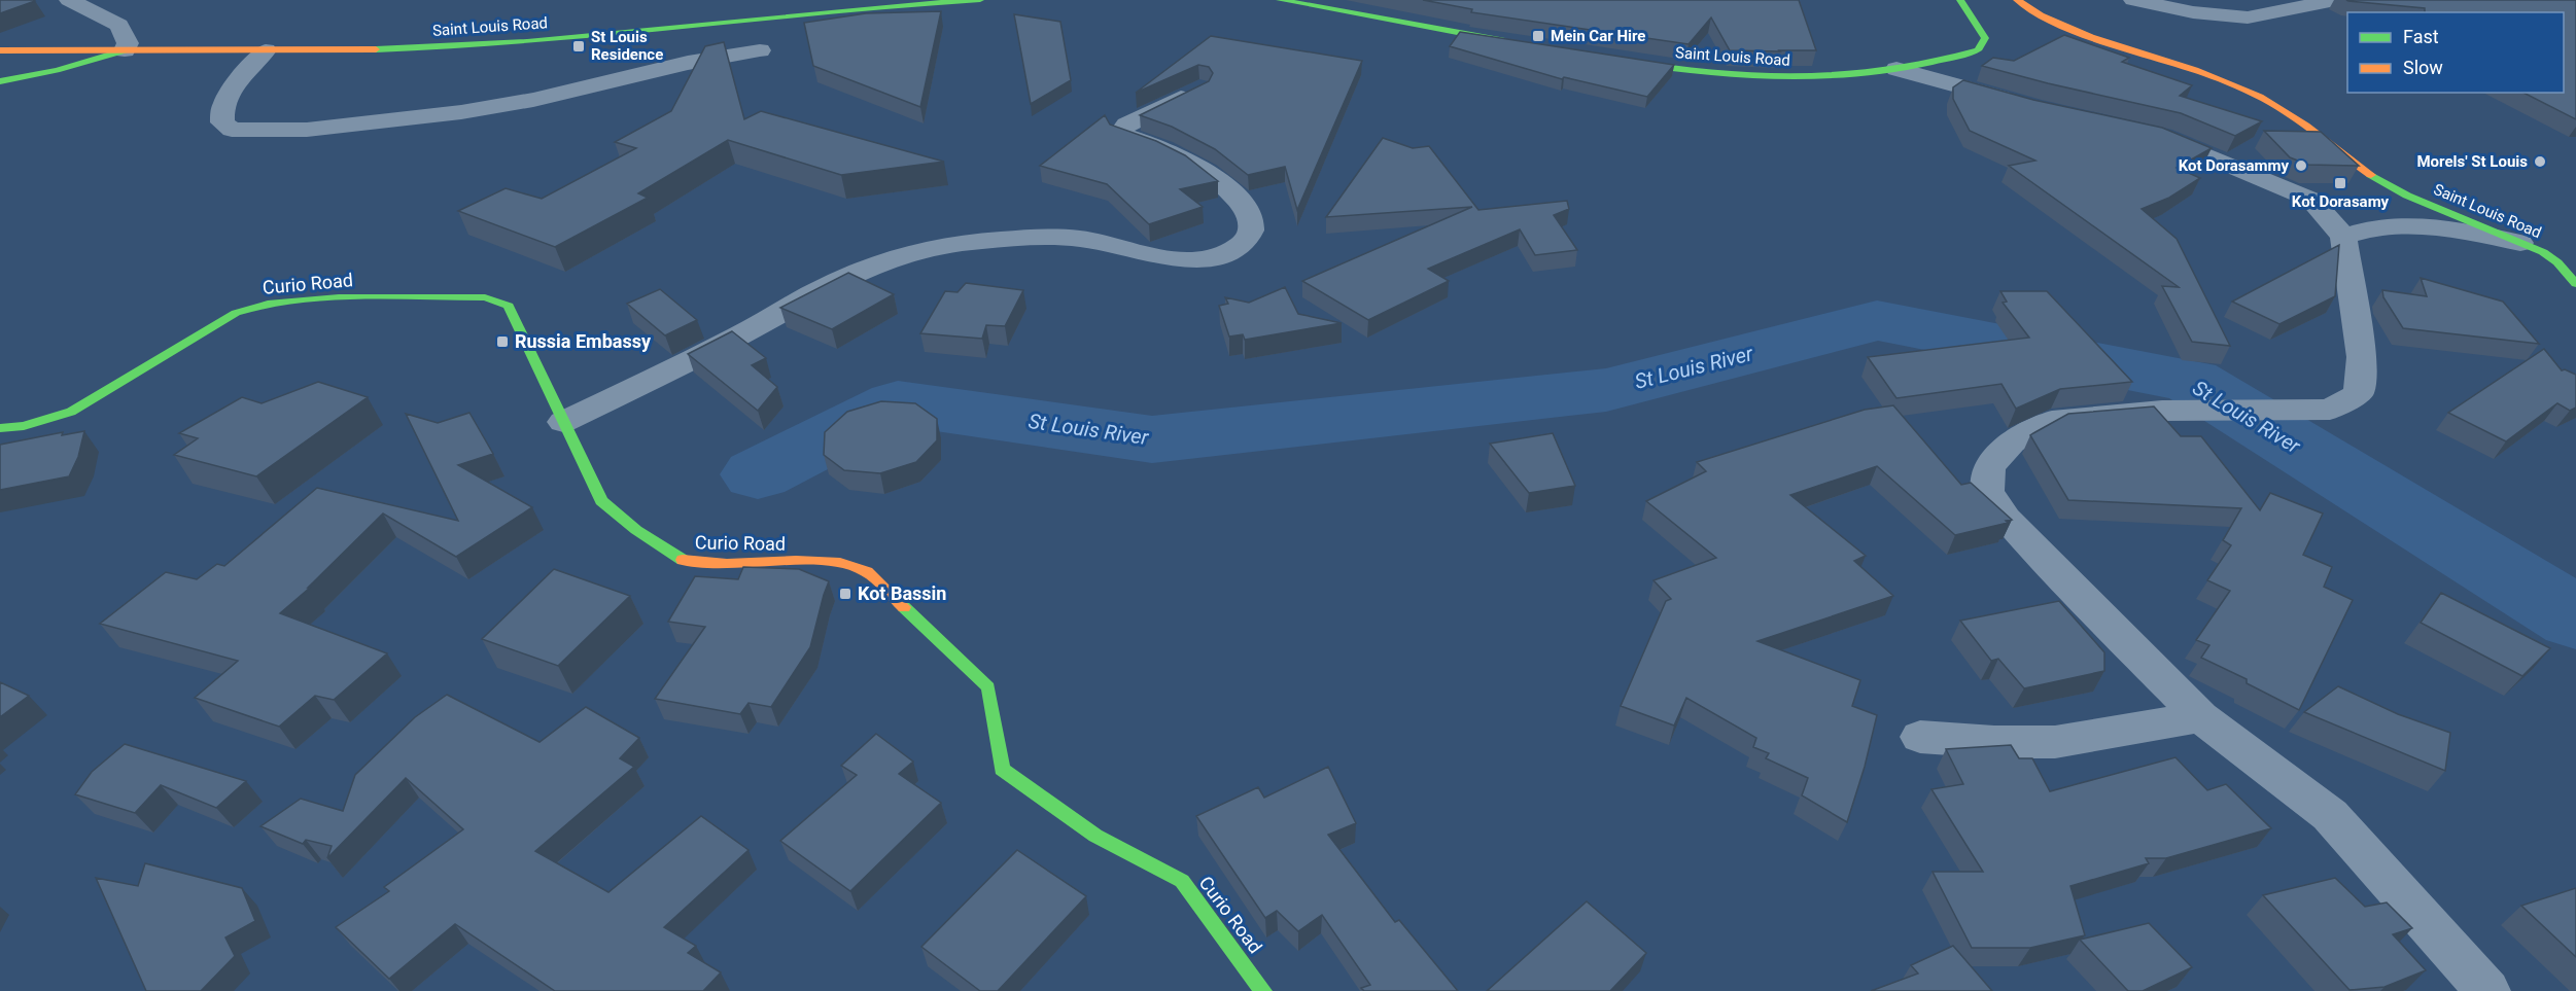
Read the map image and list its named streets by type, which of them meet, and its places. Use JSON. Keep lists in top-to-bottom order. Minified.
{"streets":{"main road":["Saint Louis Road","Curio Road"]},"water":["St Louis River"],"places":{"transit":["Mein Car Hire","St Louis Residence","Kot Dorasamy","Russia Embassy","Kot Bassin"],"other":["Morels' St Louis","Kot Dorasammy"]},"legend":["Fast","Slow"]}
